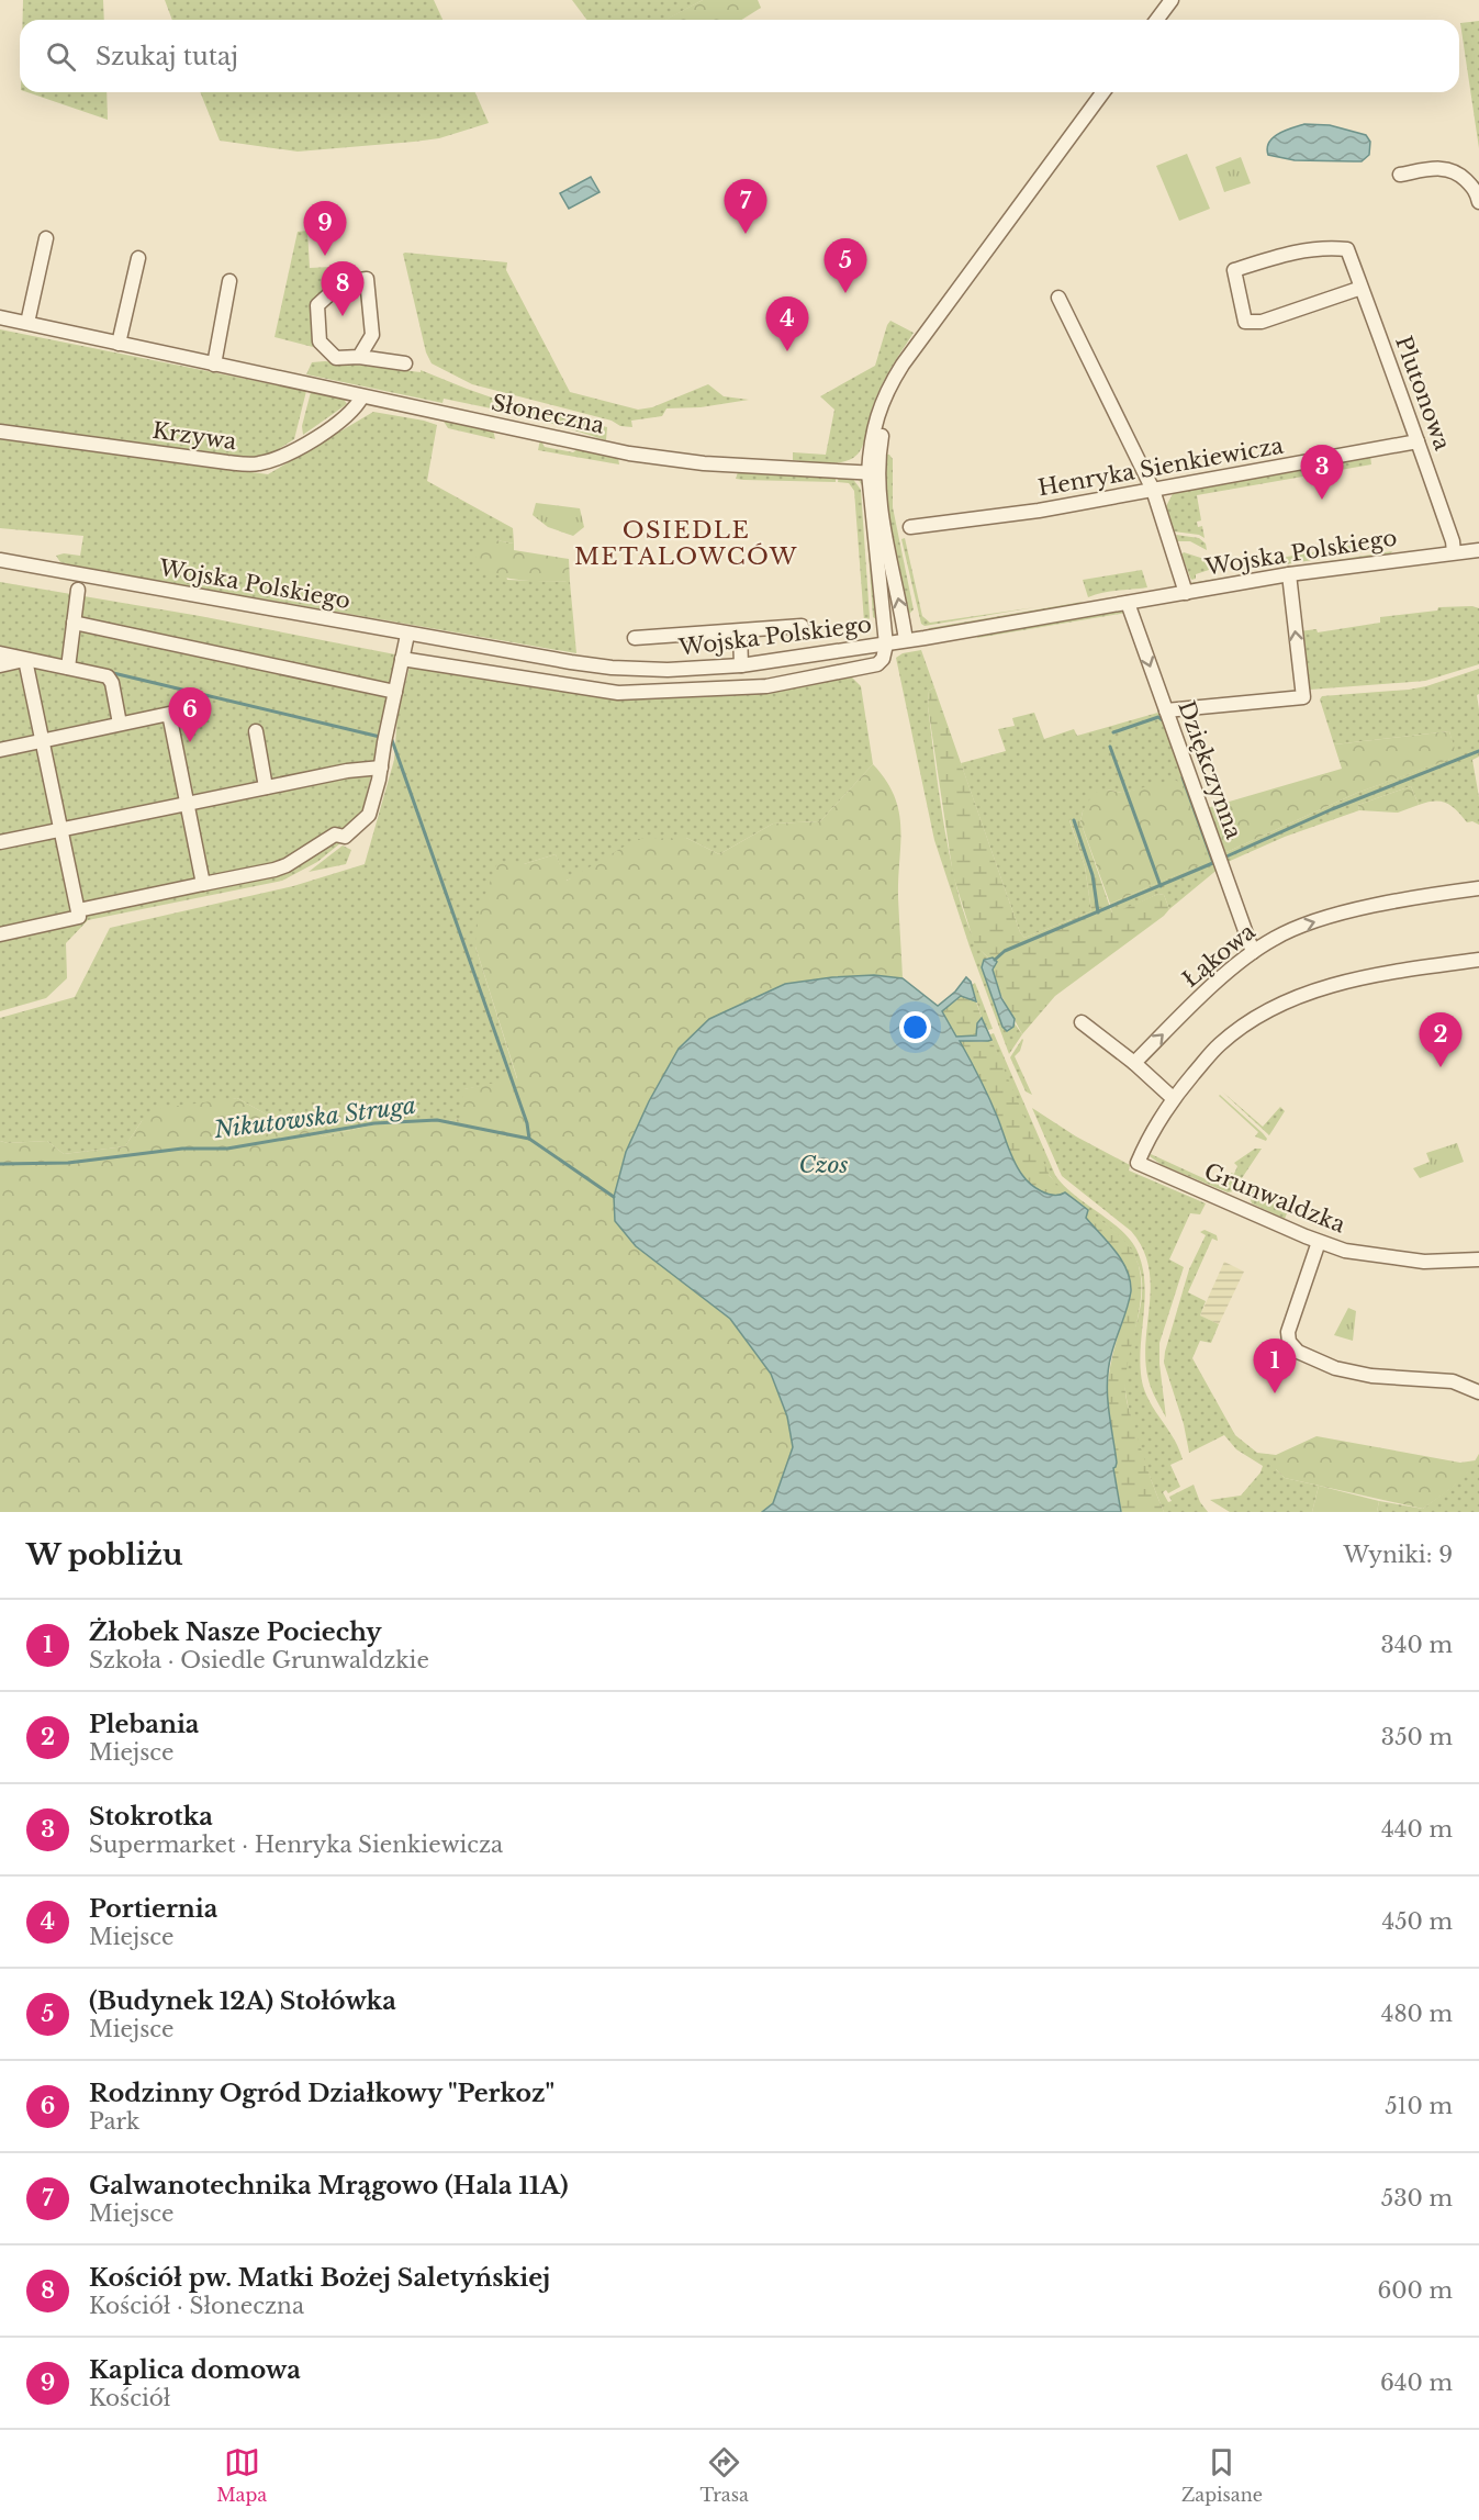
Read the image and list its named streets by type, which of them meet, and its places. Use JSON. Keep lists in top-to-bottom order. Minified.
{"streets":{"street":["Plutonowa","Słoneczna","Krzywa","Henryka Sienkiewicza","Wojska Polskiego","Dziękczynna","Łąkowa","Grunwaldzka"]},"crossings":[["Plutonowa","Henryka Sienkiewicza"],["Plutonowa","Wojska Polskiego"],["Słoneczna","Krzywa"],["Wojska Polskiego","Dziękczynna"],["Dziękczynna","Łąkowa"]],"districts":["OSIEDLE METALOWCÓW"],"water":["Nikutowska Struga","Czos"],"page":{"search":"Szukaj tutaj","pins":["7","9","5","8","4","3","6","2","1"],"heading":["W pobliżu","Wyniki: 9"],"list":[{"mark":"1","name":"Żłobek Nasze Pociechy","note":"Szkoła · Osiedle Grunwaldzkie","value":"340 m"},{"mark":"2","name":"Plebania","note":"Miejsce","value":"350 m"},{"mark":"3","name":"Stokrotka","note":"Supermarket · Henryka Sienkiewicza","value":"440 m"},{"mark":"4","name":"Portiernia","note":"Miejsce","value":"450 m"},{"mark":"5","name":"(Budynek 12A) Stołówka","note":"Miejsce","value":"480 m"},{"mark":"6","name":"Rodzinny Ogród Działkowy \"Perkoz\"","note":"Park","value":"510 m"},{"mark":"7","name":"Galwanotechnika Mrągowo (Hala 11A)","note":"Miejsce","value":"530 m"},{"mark":"8","name":"Kościół pw. Matki Bożej Saletyńskiej","note":"Kościół · Słoneczna","value":"600 m"},{"mark":"9","name":"Kaplica domowa","note":"Kościół","value":"640 m"}],"nav":["Mapa","Trasa","Zapisane"]}}
